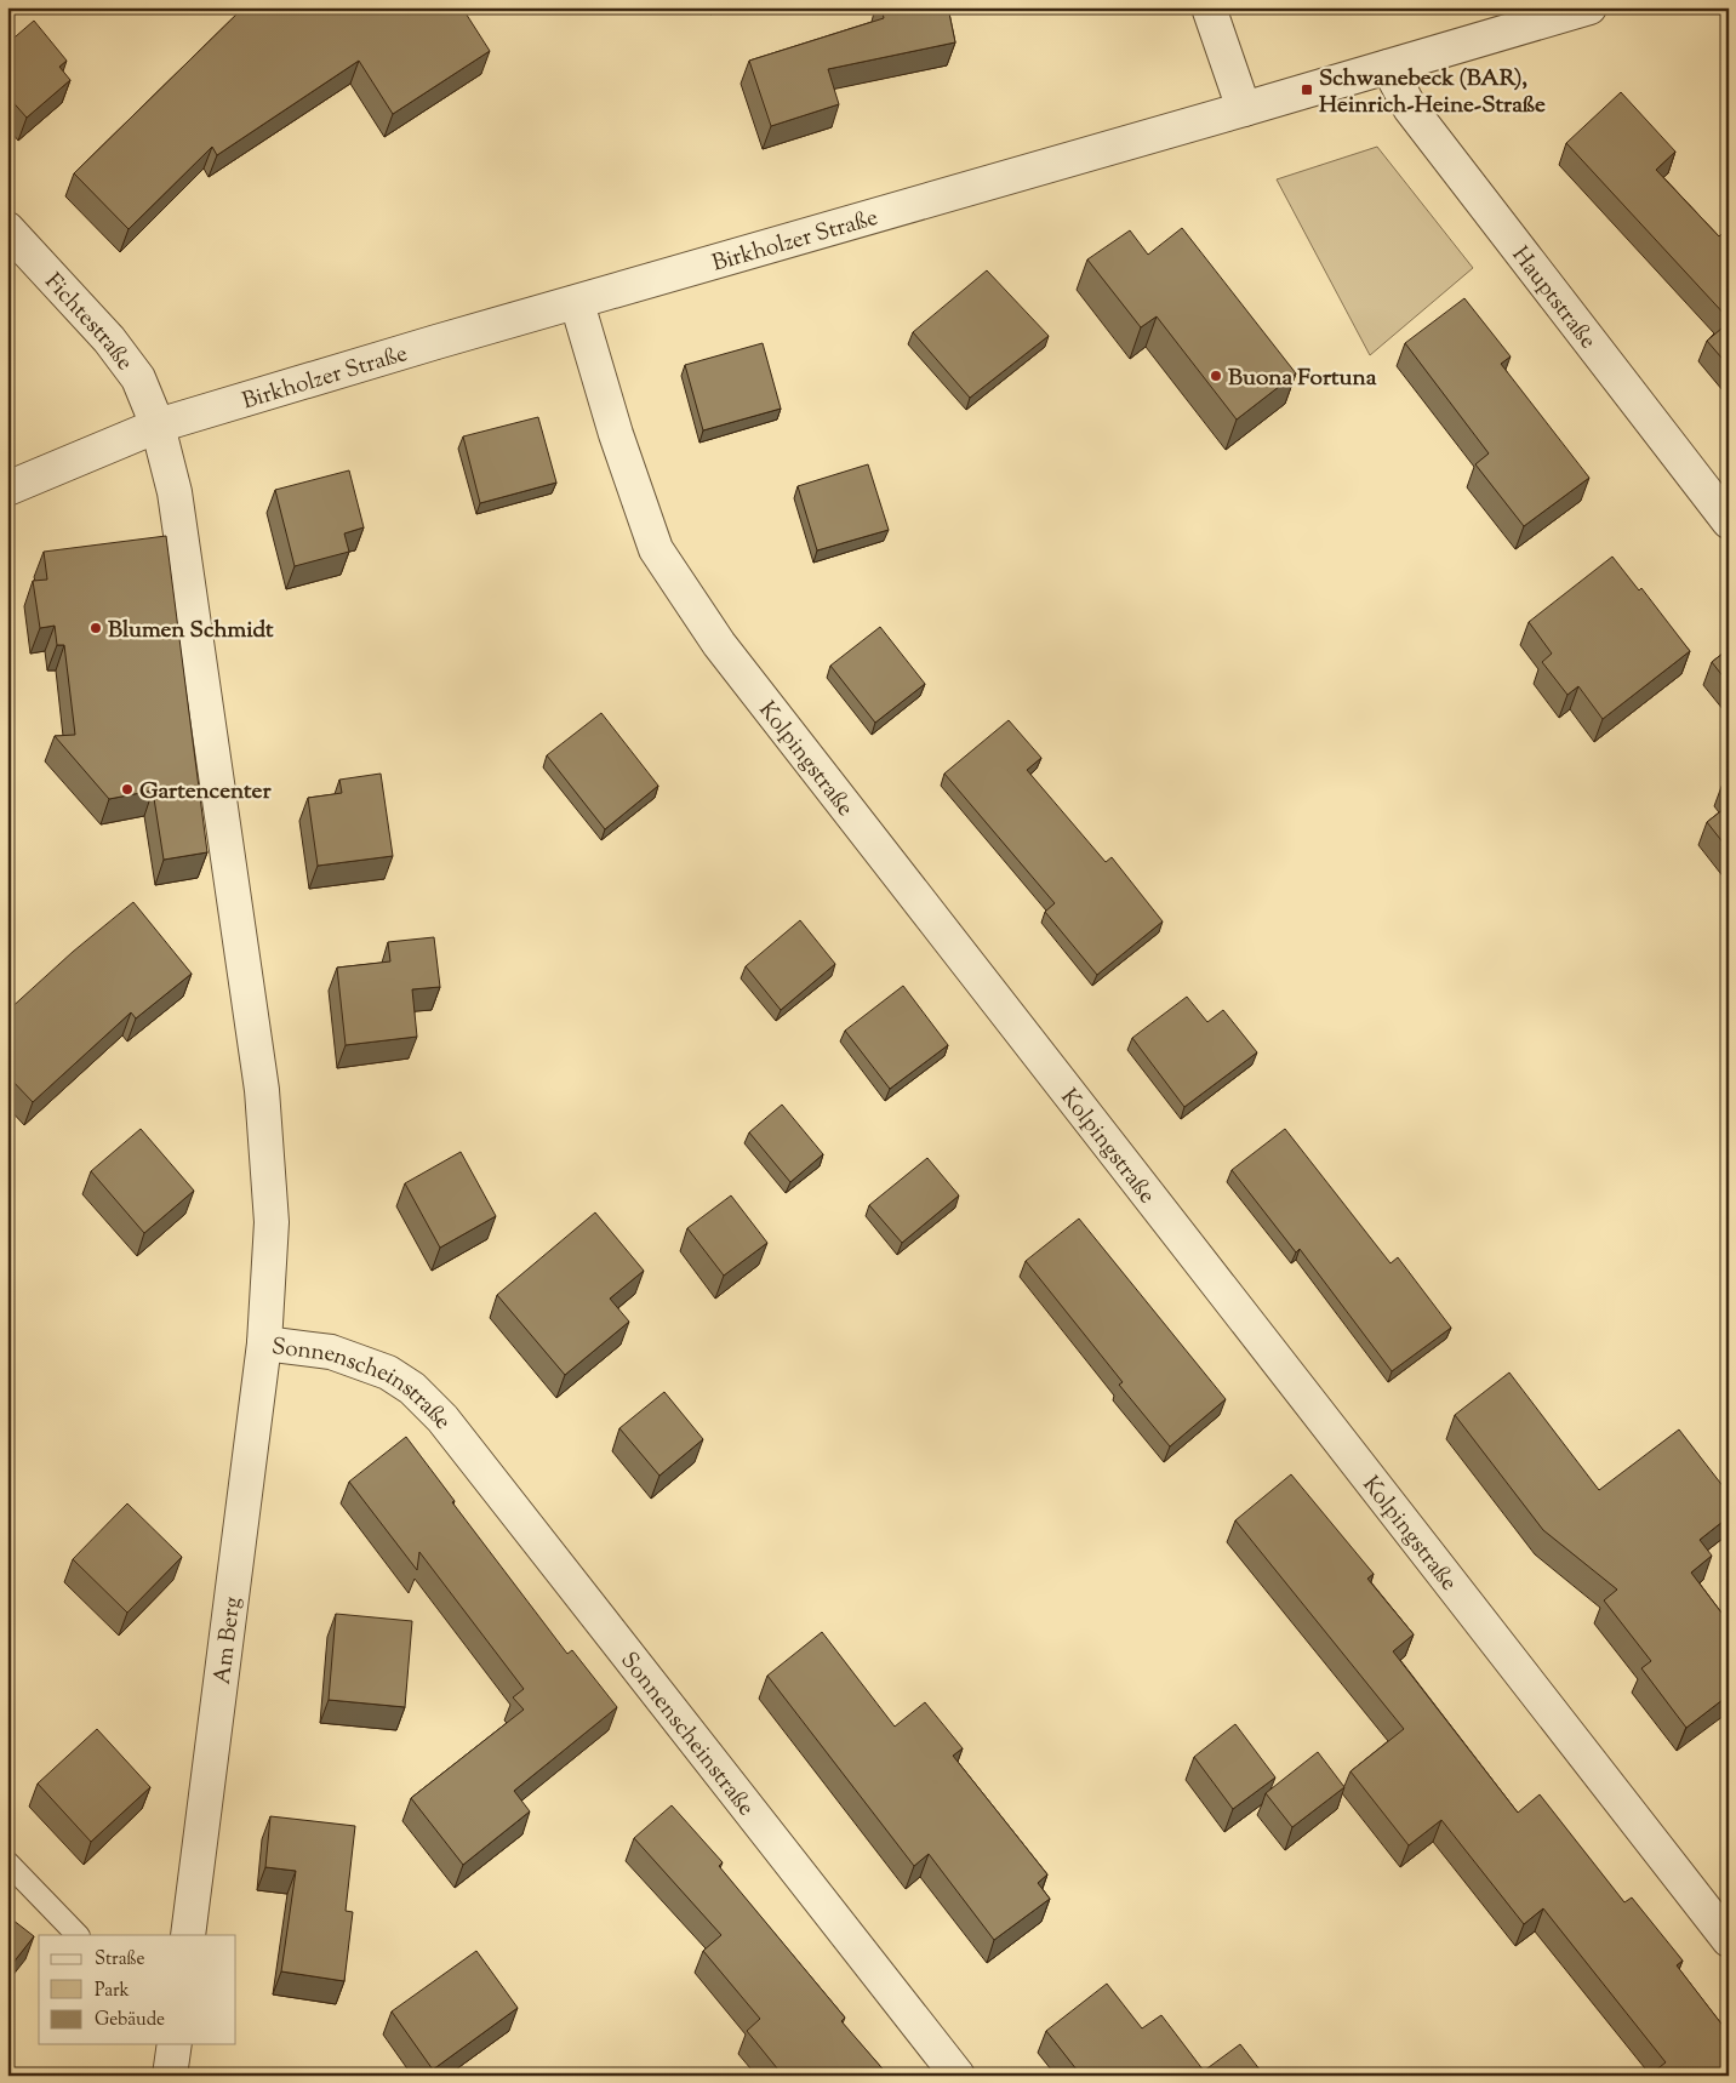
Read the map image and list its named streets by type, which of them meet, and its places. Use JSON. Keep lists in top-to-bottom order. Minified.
{"streets":{"street":["Birkholzer Straße","Hauptstraße","Fichtestraße","Kolpingstraße","Sonnenscheinstraße","Am Berg"]},"crossings":[["Birkholzer Straße","Hauptstraße"],["Birkholzer Straße","Fichtestraße"],["Birkholzer Straße","Kolpingstraße"],["Birkholzer Straße","Sonnenscheinstraße"],["Fichtestraße","Sonnenscheinstraße"],["Sonnenscheinstraße","Am Berg"]],"places":{"transit":["Schwanebeck (BAR), Heinrich-Heine-Straße"],"other":["Buona Fortuna","Blumen Schmidt","Gartencenter"]},"legend":["Straße","Park","Gebäude"]}
